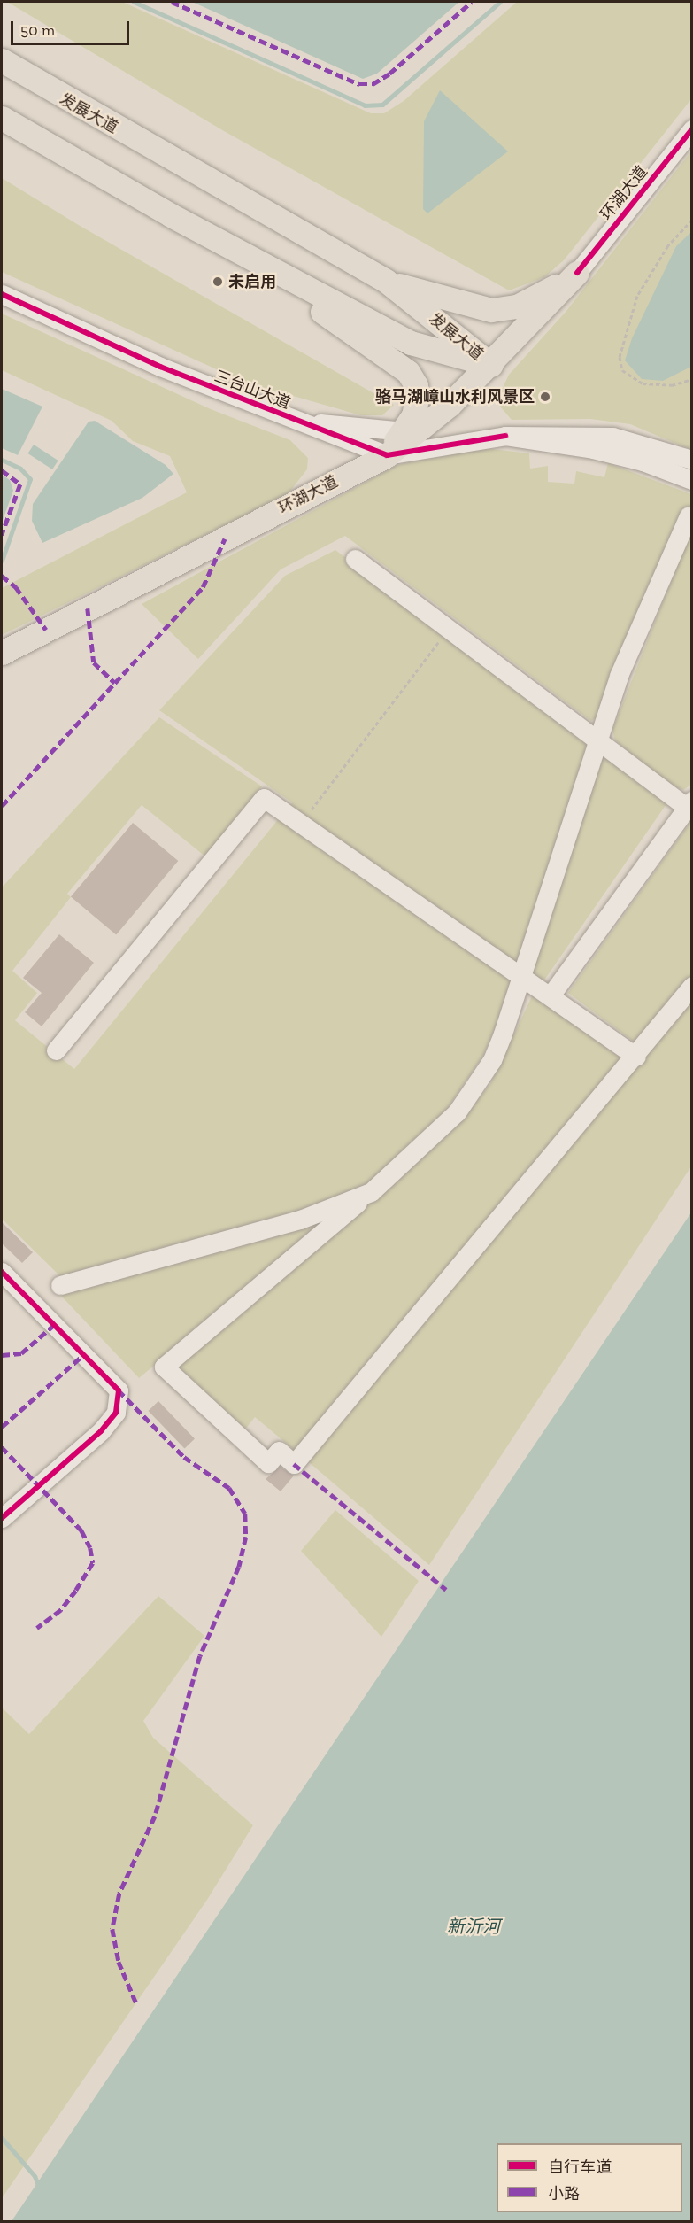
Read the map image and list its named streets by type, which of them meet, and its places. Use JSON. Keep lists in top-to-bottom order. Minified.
{"streets":{"main road":["发展大道","环湖大道"],"street":["三台山大道"]},"crossings":[["发展大道","环湖大道"],["环湖大道","三台山大道"]],"water":["新沂河"],"places":["未启用","骆马湖嶂山水利风景区"],"legend":["自行车道","小路"],"scale_bar":"50 m"}
